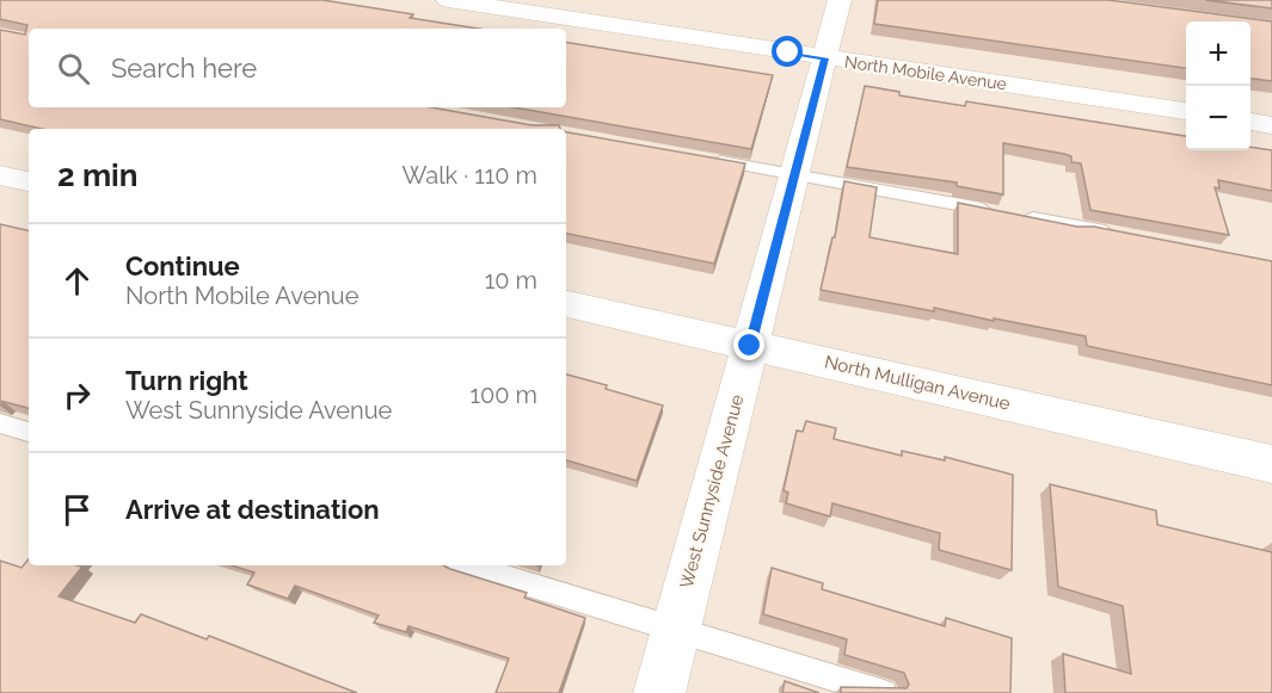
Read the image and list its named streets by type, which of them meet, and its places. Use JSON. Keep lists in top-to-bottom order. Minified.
{"streets":{"street":["North Mobile Avenue","North Mulligan Avenue","West Sunnyside Avenue"]},"crossings":[["North Mobile Avenue","West Sunnyside Avenue"],["North Mulligan Avenue","West Sunnyside Avenue"]],"page":{"map_buttons":["+","−"],"search":"Search here","heading":["2 min","Walk · 110 m"],"list":[["Continue","North Mobile Avenue","10 m"],["Turn right","West Sunnyside Avenue","100 m"],"Arrive at destination"]}}
